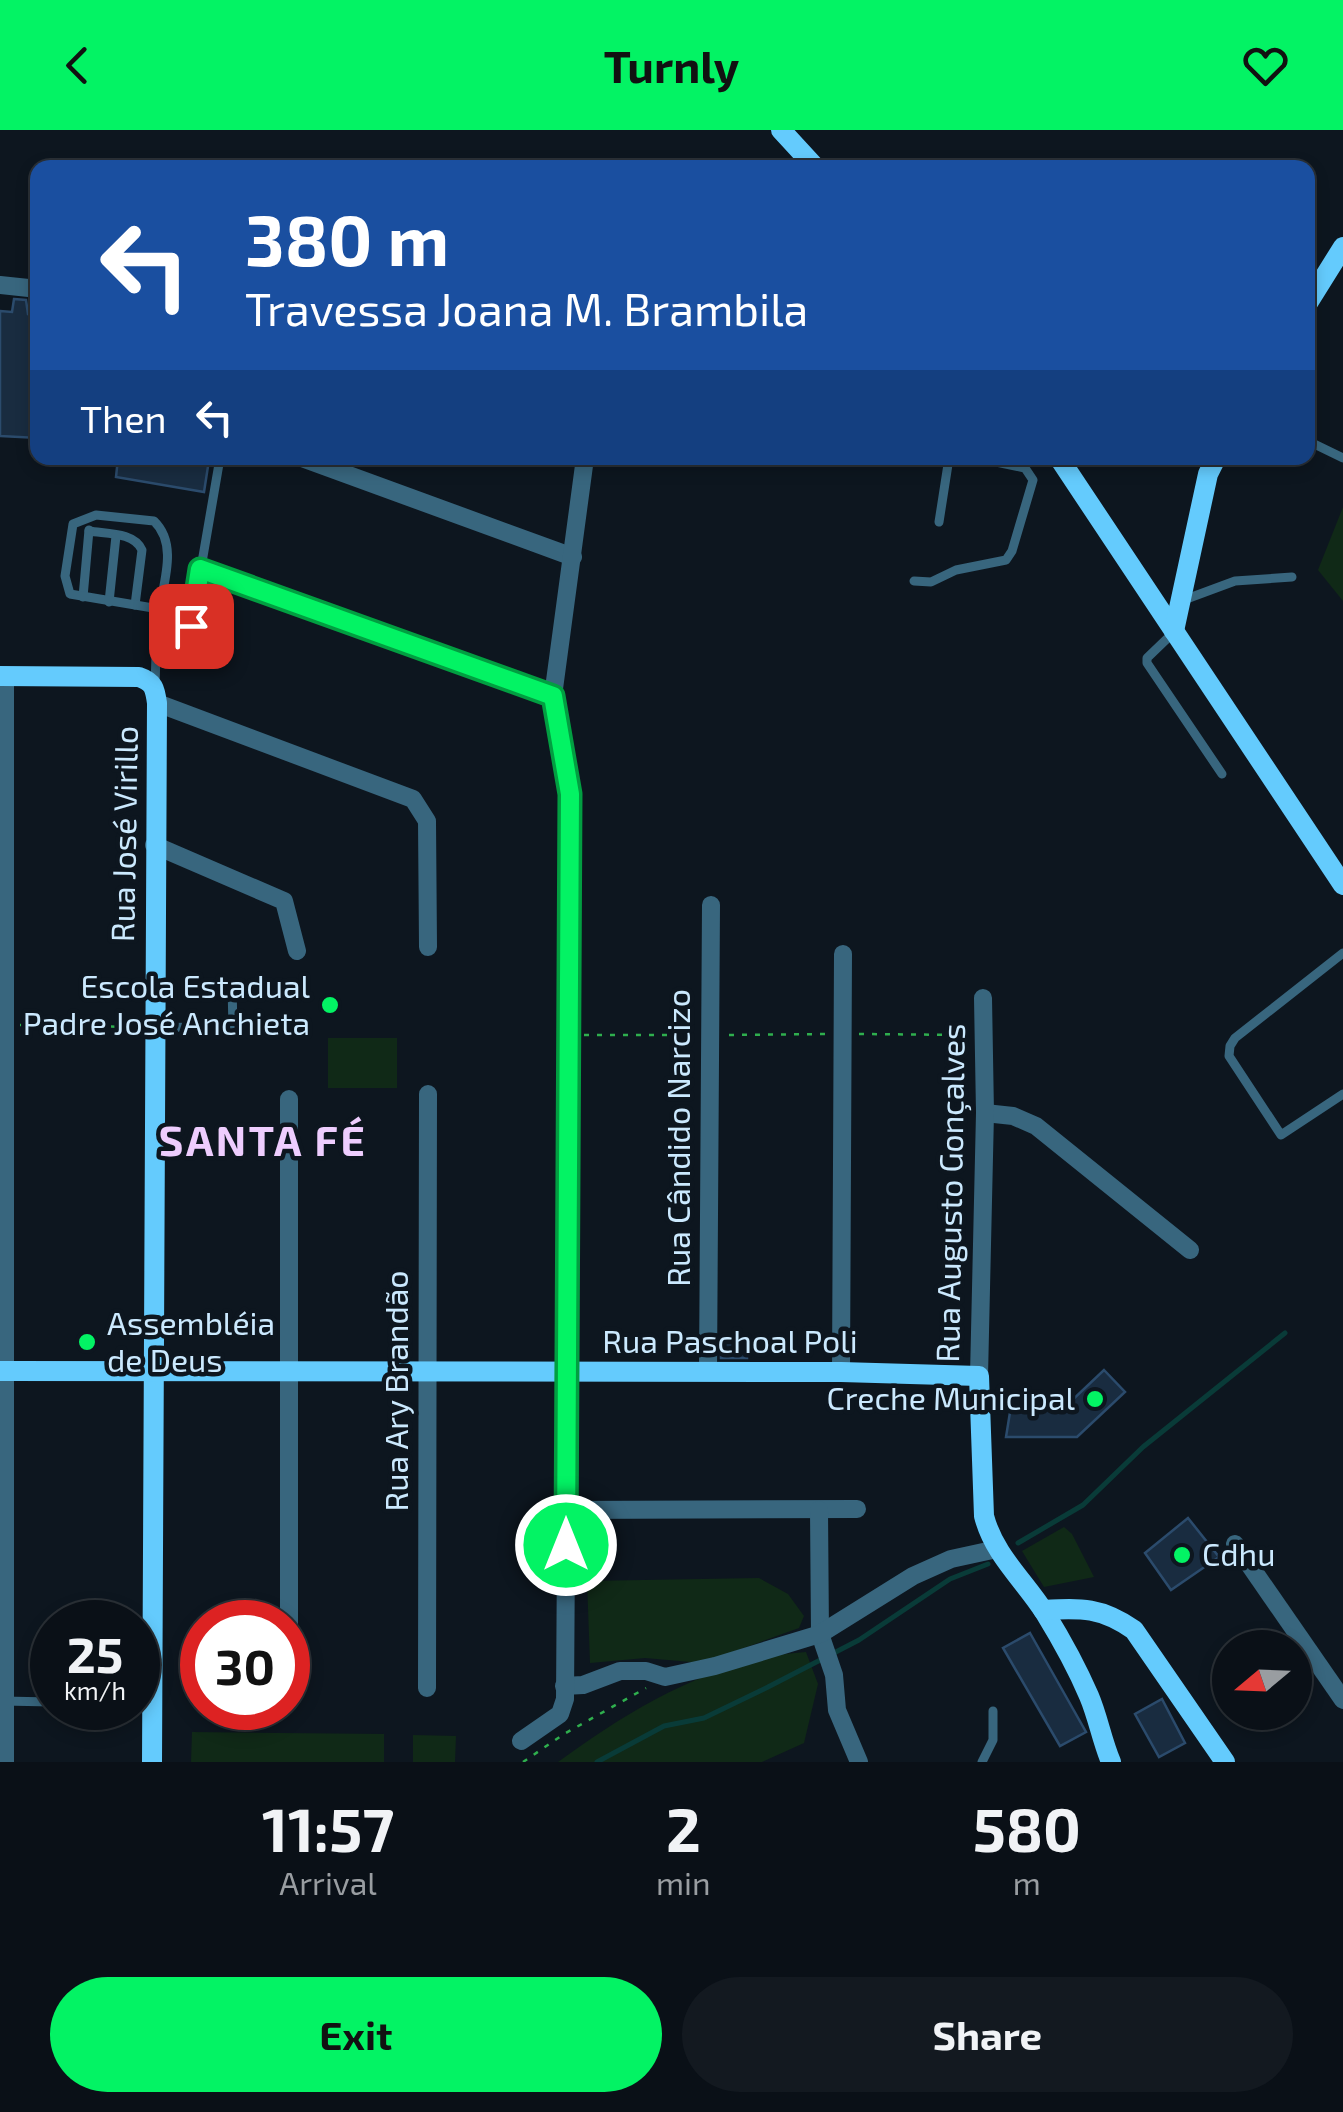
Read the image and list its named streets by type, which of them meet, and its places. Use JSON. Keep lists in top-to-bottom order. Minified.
{"streets":{"street":["Rua José Virillo","Rua Cândido Narcizo","Rua Augusto Gonçalves","Rua Paschoal Poli","Rua Ary Brandão"]},"crossings":[["Rua José Virillo","Rua Paschoal Poli"],["Rua Cândido Narcizo","Rua Paschoal Poli"],["Rua Augusto Gonçalves","Rua Paschoal Poli"],["Rua Paschoal Poli","Rua Ary Brandão"]],"districts":["SANTA FÉ"],"places":["Escola Estadual Padre José Anchieta","Assembléia de Deus","Creche Municipal","Cdhu"],"north":"left","page":{"header":"Turnly","turn":["380 m","Travessa Joana M. Brambila"],"then":"Then","speed":"25 km/h","limit":"30","eta":["11:57","Arrival","2","min","580","m"],"buttons":["Exit","Share"]}}
